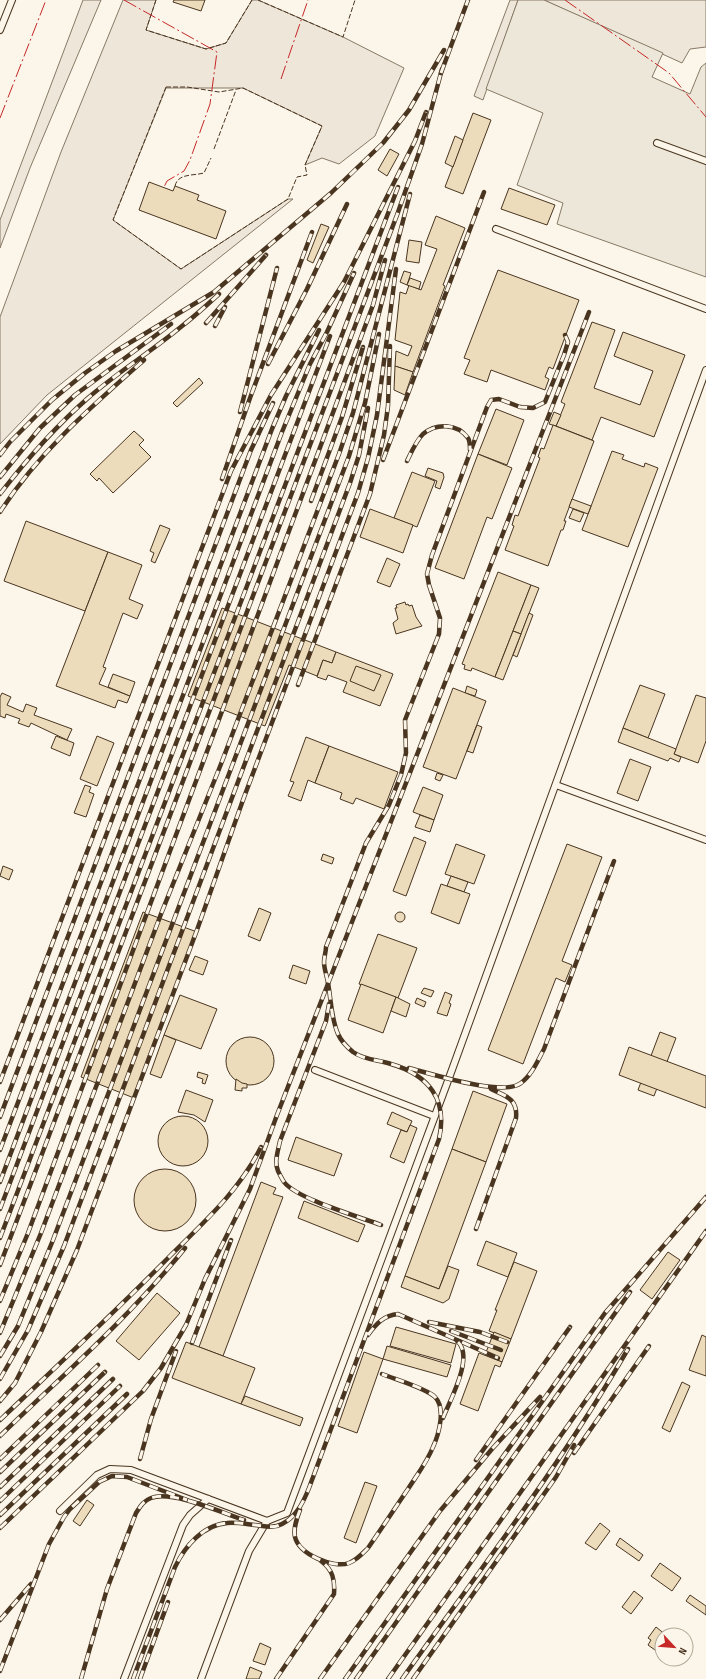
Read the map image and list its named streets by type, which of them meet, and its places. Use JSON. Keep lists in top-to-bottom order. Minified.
{"north":"bottom right"}
